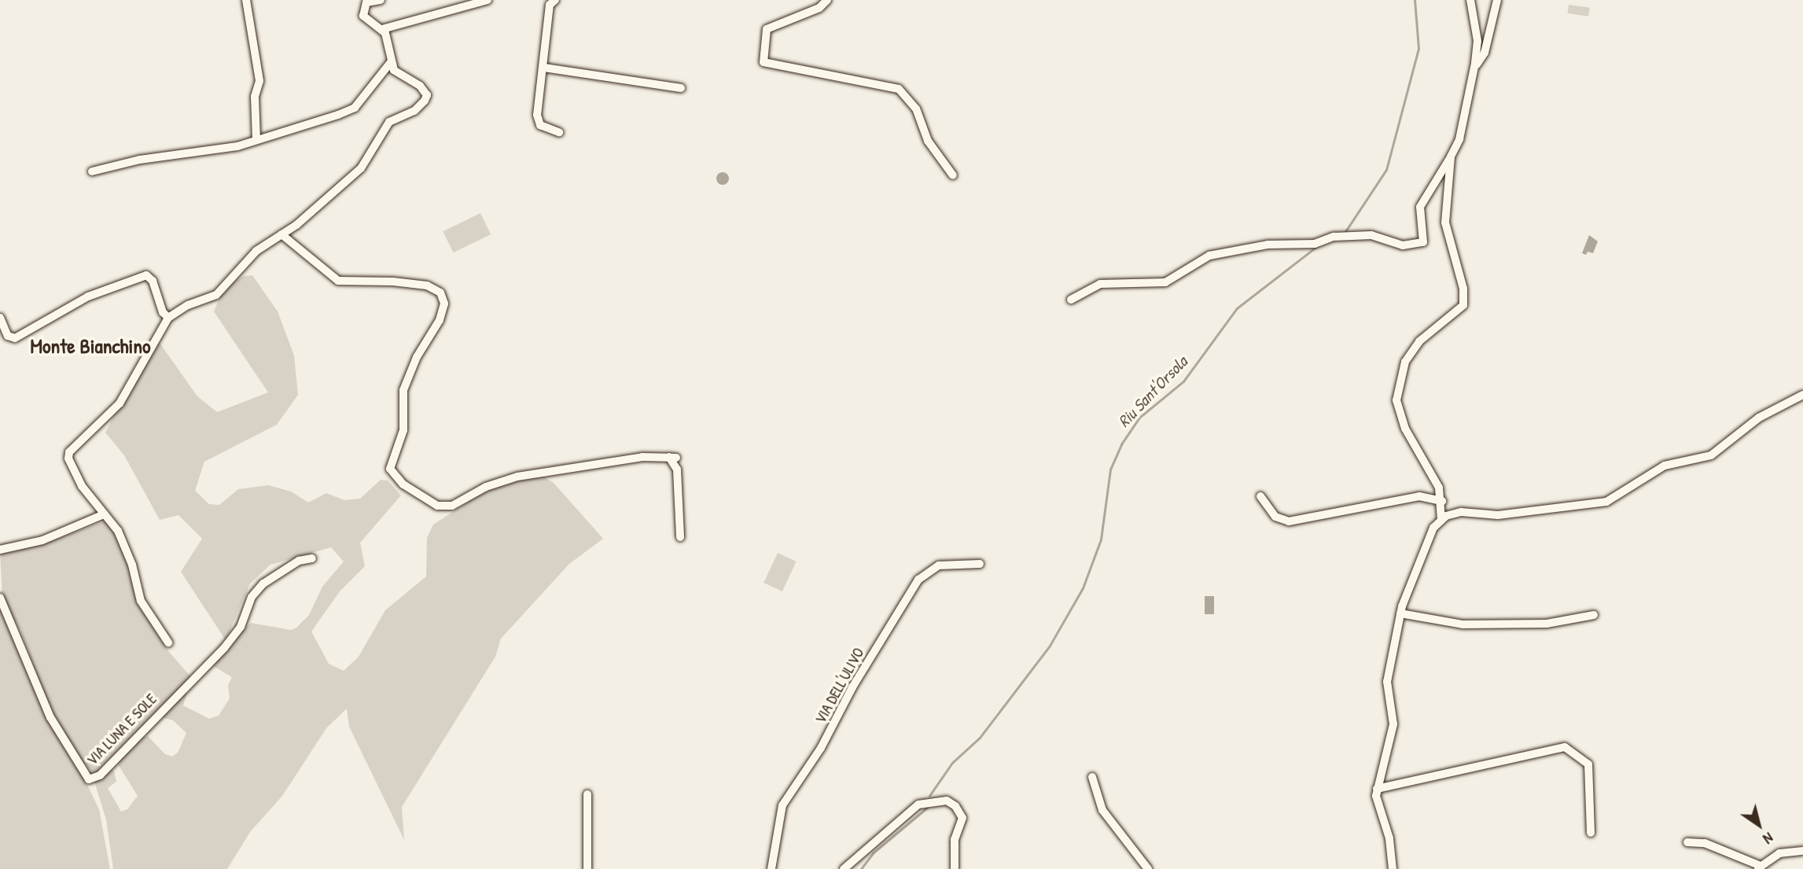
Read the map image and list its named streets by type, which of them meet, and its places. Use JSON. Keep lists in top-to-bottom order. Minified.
{"streets":{"street":["VIA DELL'ULIVO","VIA LUNA E SOLE"]},"districts":["Monte Bianchino"],"water":["Riu Sant'Orsola"],"north":"bottom right"}
